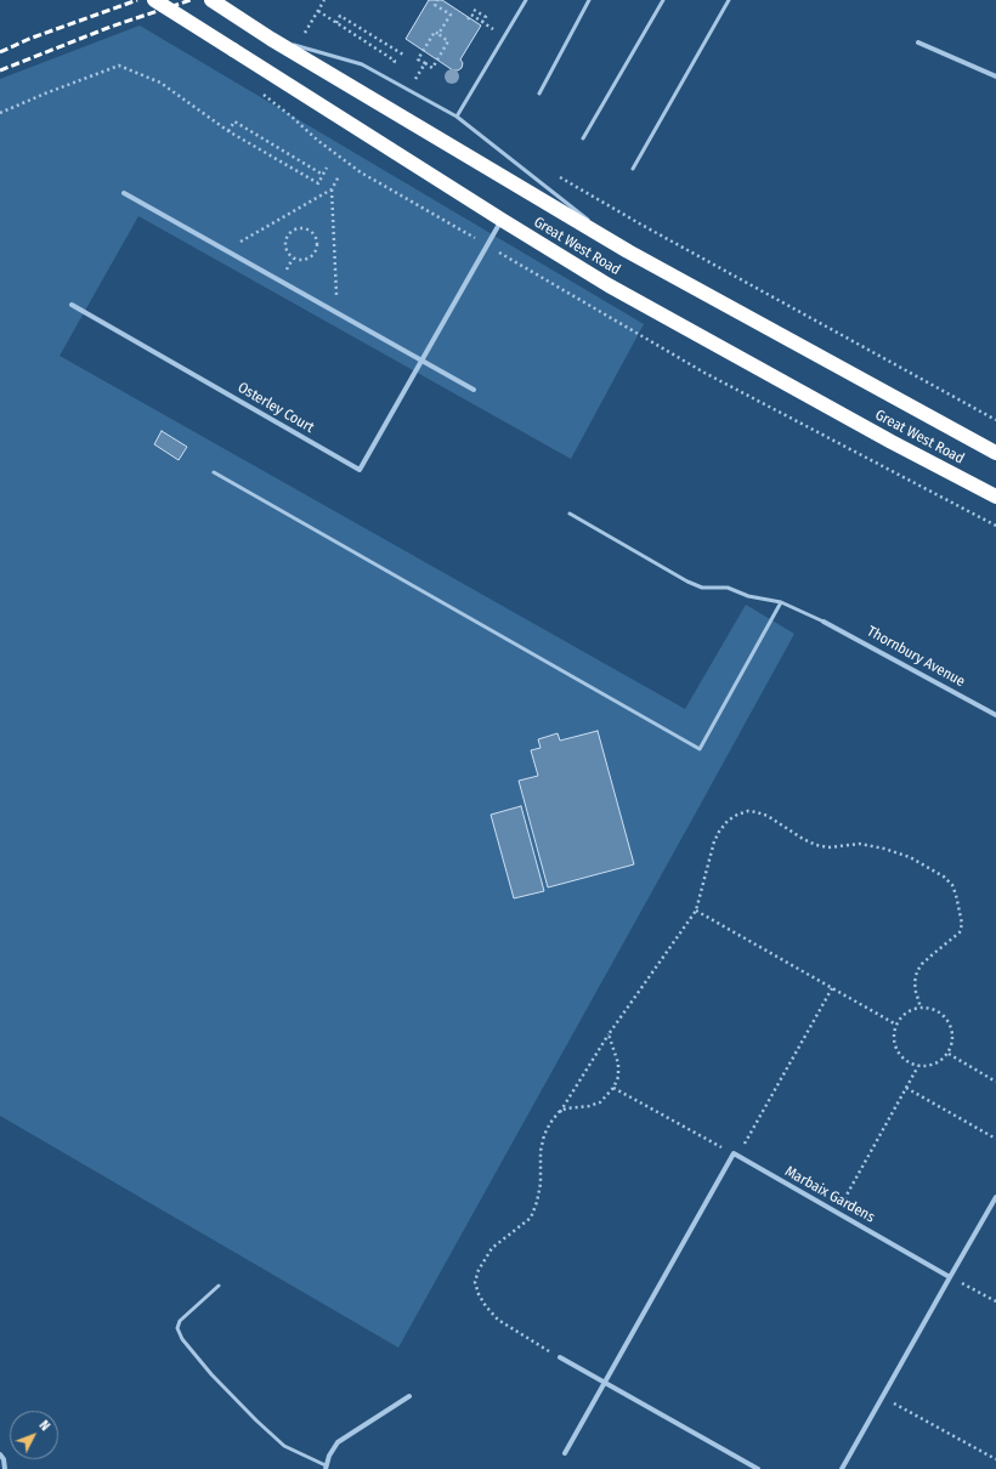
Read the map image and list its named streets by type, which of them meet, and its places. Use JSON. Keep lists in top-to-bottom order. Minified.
{"streets":{"highway":["Great West Road"],"street":["Osterley Court","Thornbury Avenue","Marbaix Gardens"]},"crossings":[["Great West Road","Osterley Court"]],"north":"top right"}
